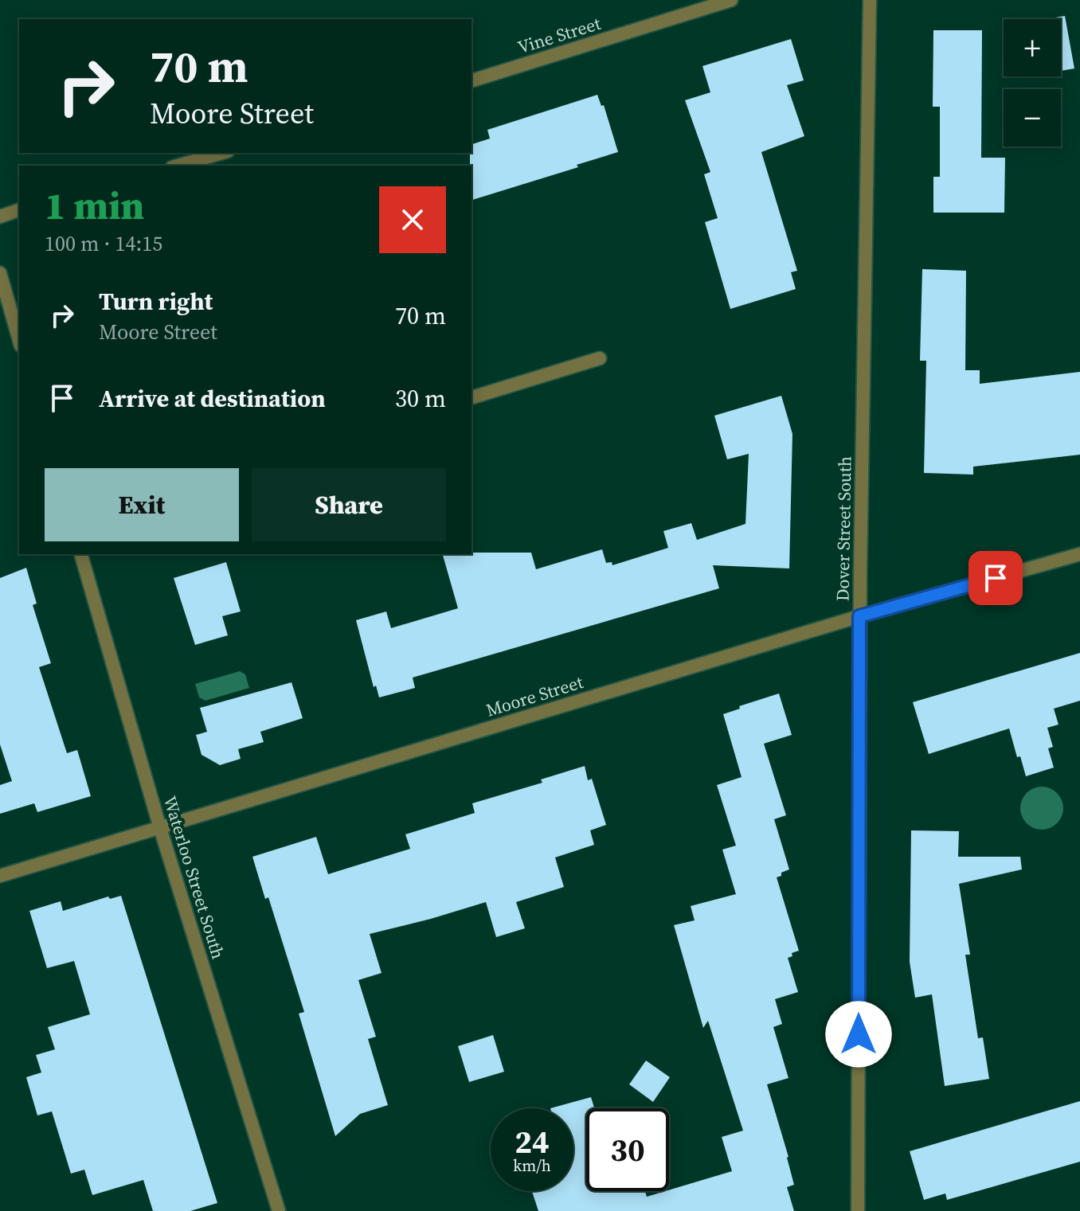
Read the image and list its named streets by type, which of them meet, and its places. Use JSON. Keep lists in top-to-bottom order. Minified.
{"streets":{"street":["Vine Street","Dover Street South","Moore Street","Waterloo Street South"]},"crossings":[["Dover Street South","Moore Street"],["Moore Street","Waterloo Street South"]],"page":{"map_buttons":["+","−"],"turn":["70 m","Moore Street"],"heading":["1 min","100 m · 14:15"],"list":[{"name":"Turn right","note":"Moore Street","value":"70 m"},{"name":"Arrive at destination","value":"30 m"}],"buttons":["Exit","Share"],"speed":"24 km/h","limit":"30"}}
